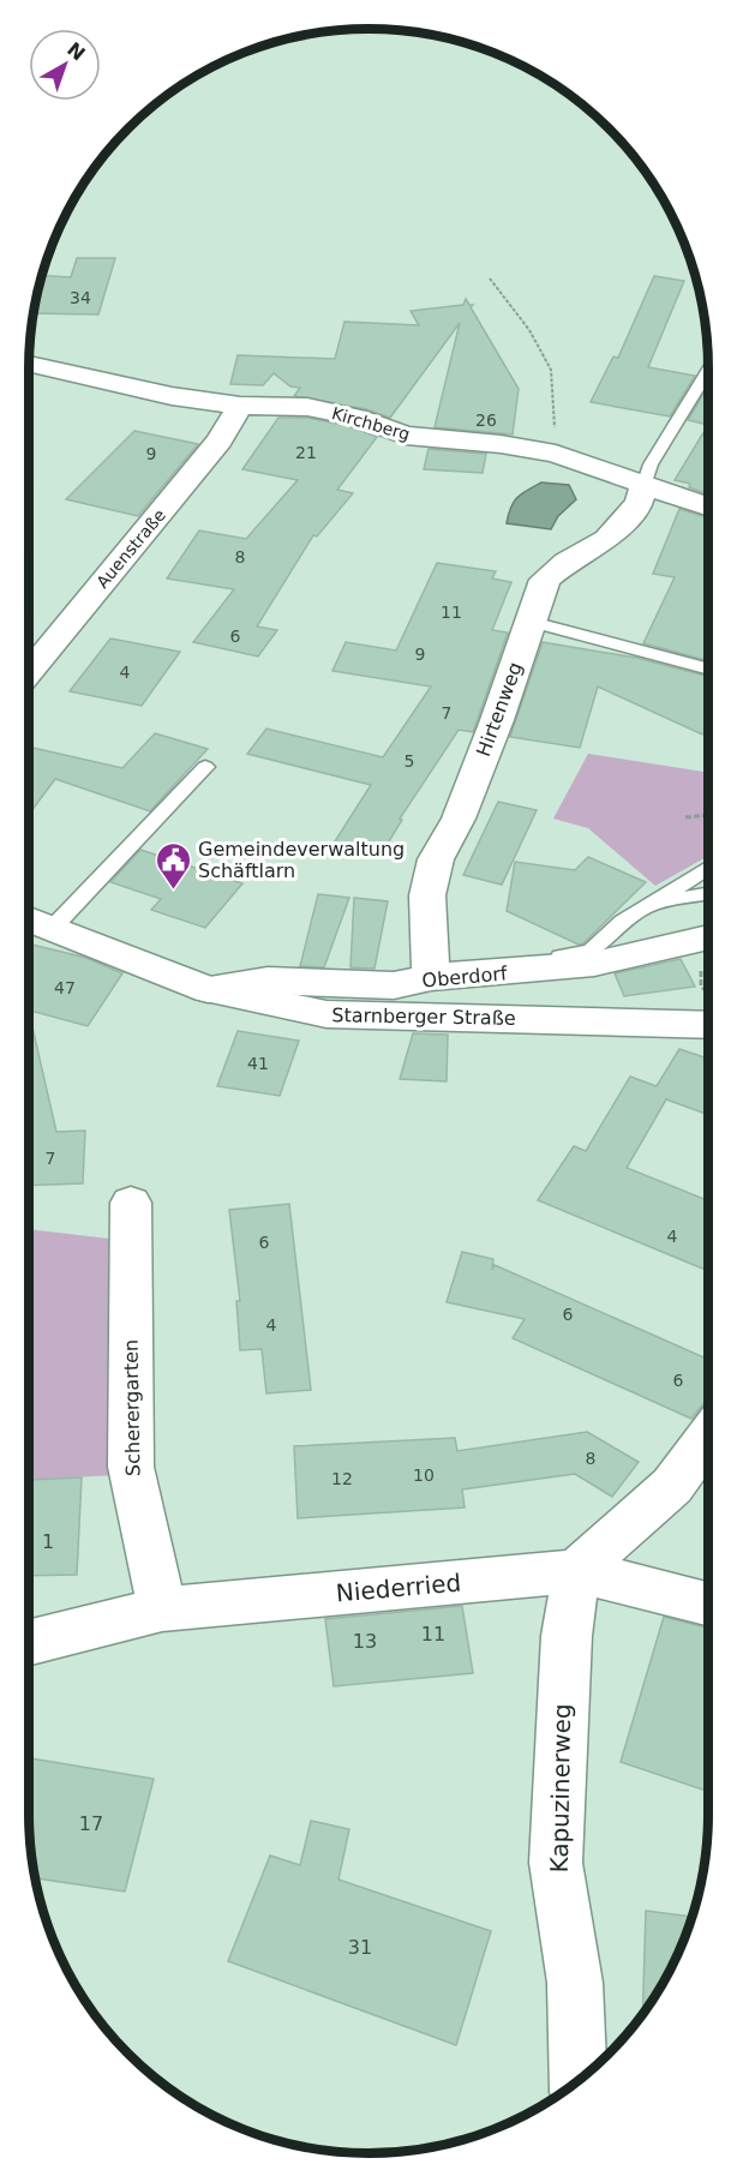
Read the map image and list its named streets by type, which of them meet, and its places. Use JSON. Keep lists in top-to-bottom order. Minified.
{"streets":{"street":["Kirchberg","Auenstraße","Hirtenweg","Oberdorf","Starnberger Straße","Scherergarten","Niederried","Kapuzinerweg"]},"crossings":[["Kirchberg","Auenstraße"],["Kirchberg","Hirtenweg"],["Hirtenweg","Oberdorf"],["Oberdorf","Starnberger Straße"],["Scherergarten","Niederried"],["Niederried","Kapuzinerweg"]],"places":{"public building":["Gemeindeverwaltung Schäftlarn"]},"house_numbers":["34","26","21","9","8","11","6","9","4","7","5","47","41","7","4","6","6","4","6","8","10","12","1","11","13","17","31"],"north":"top right"}
